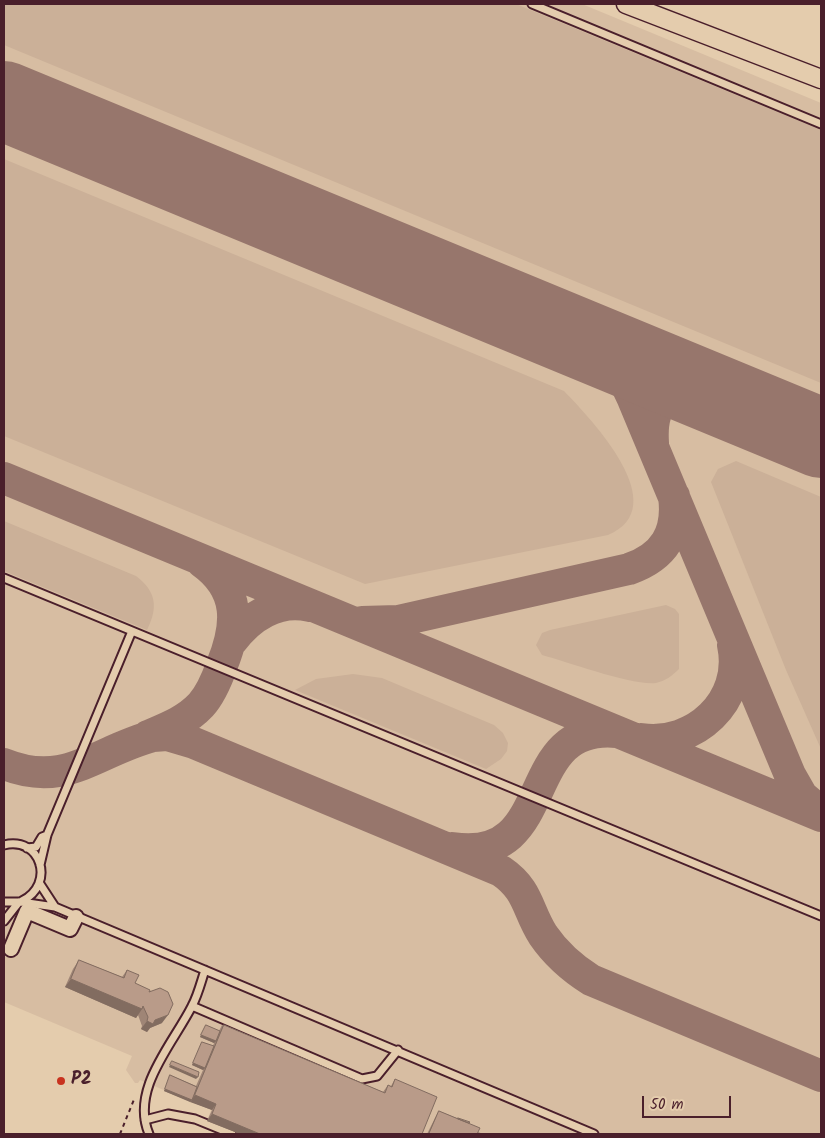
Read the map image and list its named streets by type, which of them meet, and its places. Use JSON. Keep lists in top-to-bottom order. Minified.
{"places":["P2"],"scale_bar":"50 m"}
